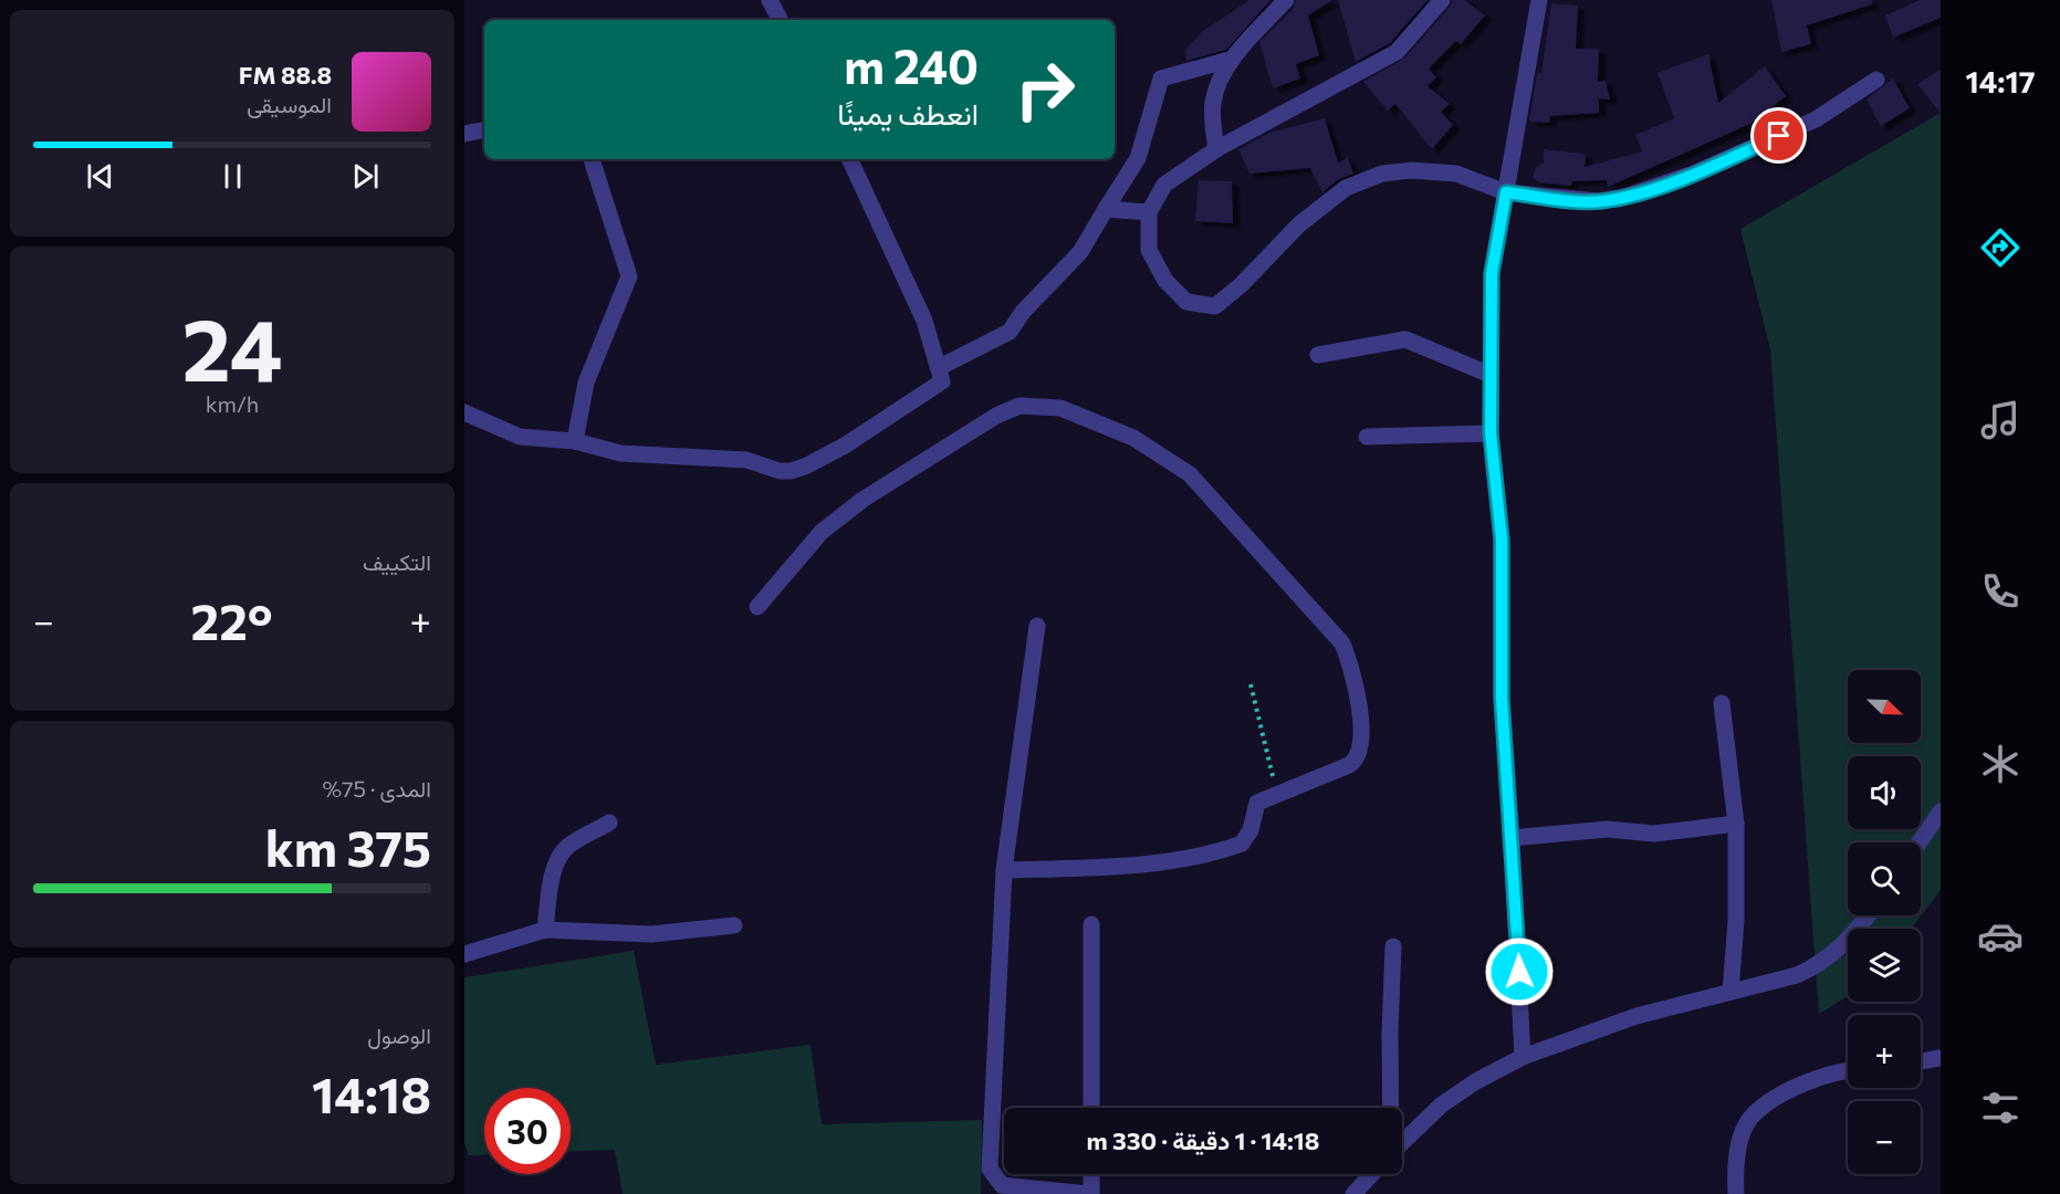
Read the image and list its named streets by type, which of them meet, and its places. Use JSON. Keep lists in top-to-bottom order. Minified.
{"north":"bottom right","page":{"tabs":"14:17","turn":["240 m","انعطف يمينًا"],"song":["88.8 FM","الموسيقى"],"tile":[["24","km/h"],"التكييف",["المدى · 75%","375 km"],["الوصول","14:18"]],"heat":["−","22°","+"],"map_buttons":["+","−"],"limit":"30","trip":"14:18 · 1 دقيقة · 330 m"}}
